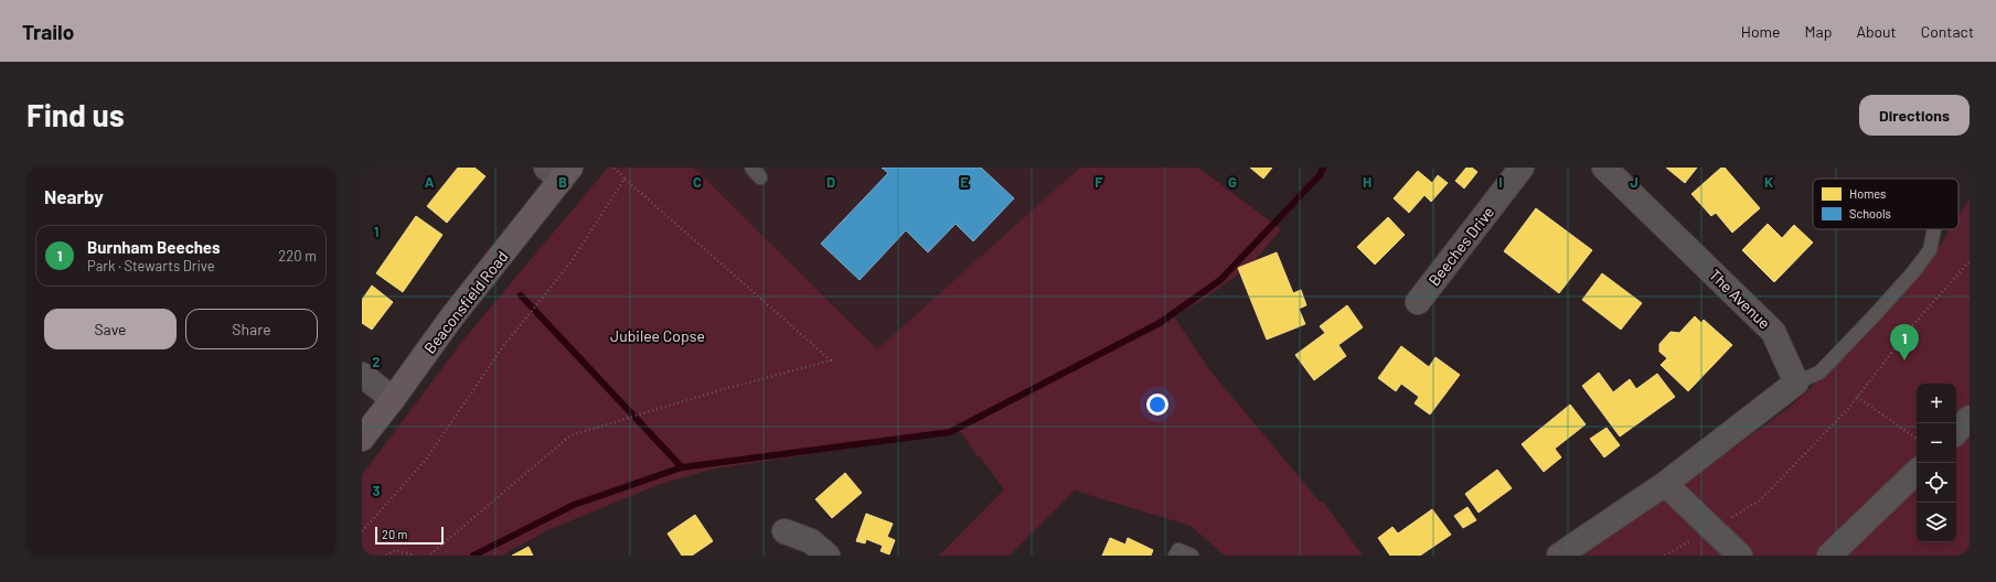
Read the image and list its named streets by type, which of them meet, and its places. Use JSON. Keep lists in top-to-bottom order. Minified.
{"streets":{"main road":["Beaconsfield Road"],"street":["Beeches Drive","The Avenue"]},"parks":["Jubilee Copse"],"legend":["Homes","Schools"],"scale_bar":"20 m","page":{"header":"Trailo","nav":["Home","Map","About","Contact"],"buttons":["Directions",["Save","Share"]],"title":"Find us","heading":"Nearby","list":[{"mark":"1","name":"Burnham Beeches","note":"Park · Stewarts Drive","value":"220 m"}],"pins":"1","map_buttons":["+","−"],"scale":"20 m"},"grid":{"columns":["A","B","C","D","E","F","G","H","I","J","K"],"rows":["1","2","3"]}}
